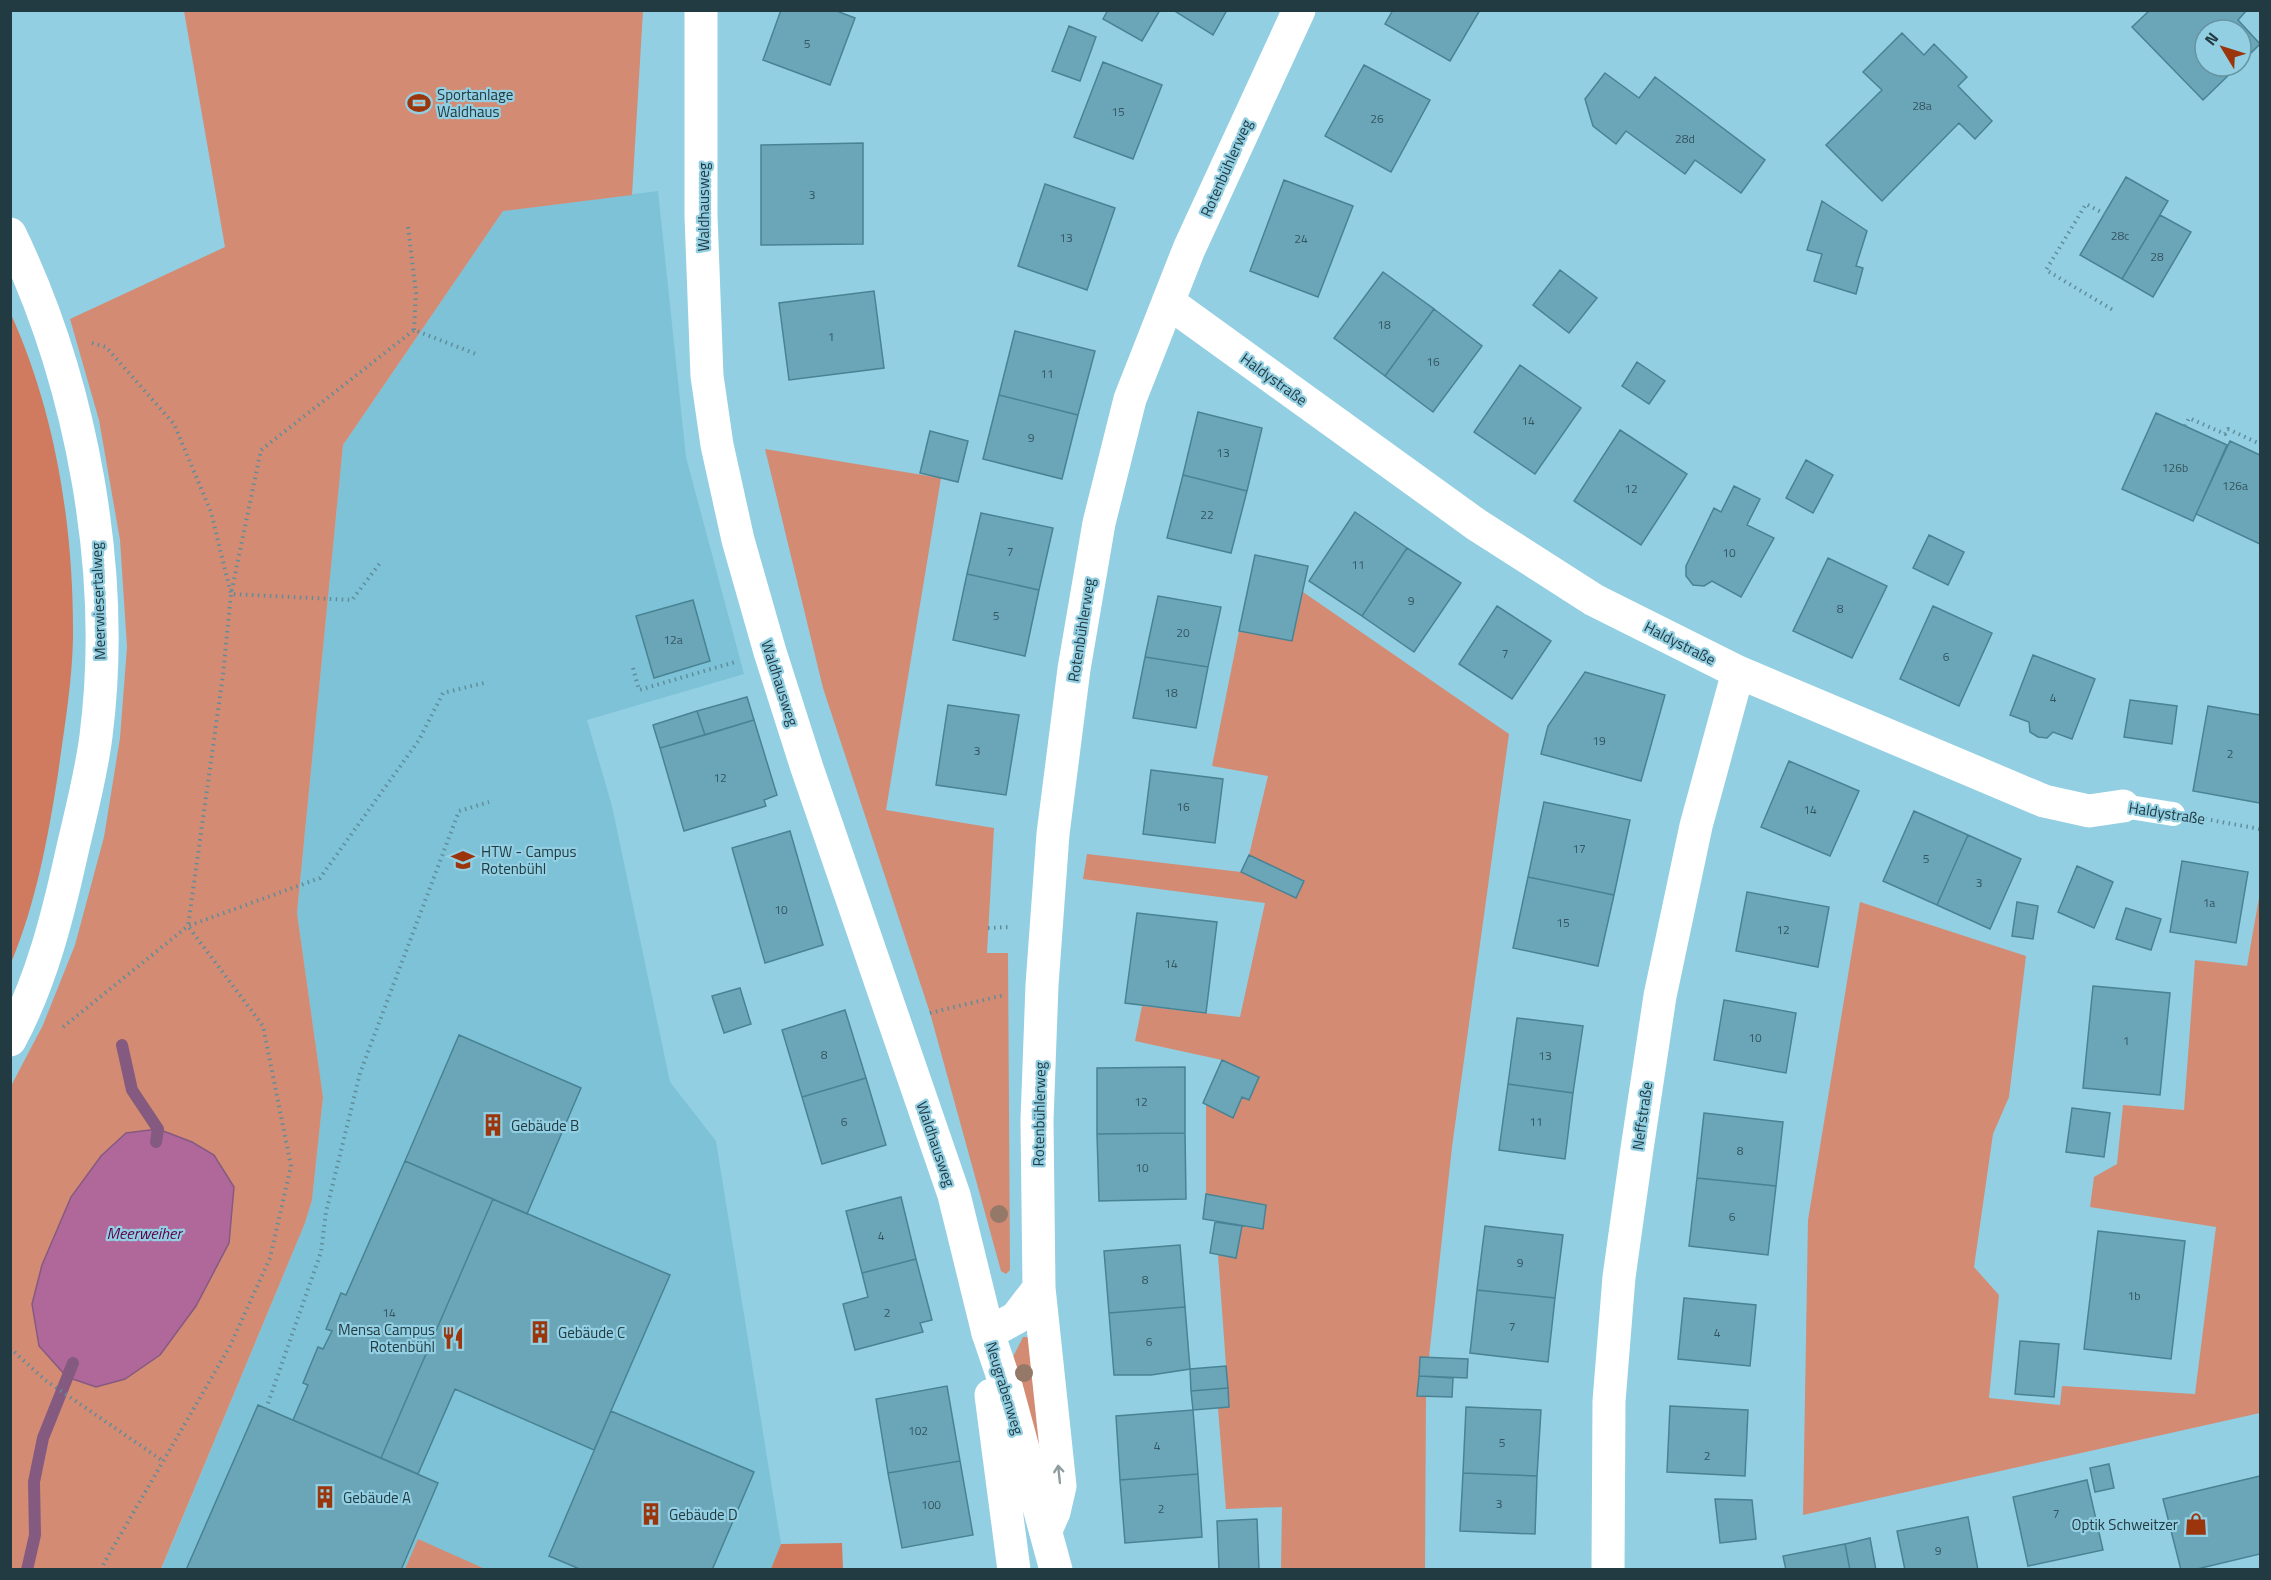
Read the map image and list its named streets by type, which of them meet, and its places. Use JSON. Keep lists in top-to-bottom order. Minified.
{"streets":{"street":["Rotenbühlerweg","Waldhausweg","Haldystraße","Meerwiesertalweg","Neffstraße","Neugrabenweg"]},"crossings":[["Rotenbühlerweg","Haldystraße"],["Rotenbühlerweg","Neugrabenweg"],["Waldhausweg","Neugrabenweg"],["Haldystraße","Neffstraße"]],"water":["Meerweiher"],"places":{"sports":["Sportanlage Waldhaus"],"school or university":["HTW - Campus Rotenbühl"],"building":["Gebäude B","Gebäude C","Gebäude A","Gebäude D"],"restaurant":["Mensa Campus Rotenbühl"],"shop":["Optik Schweitzer"]},"house_numbers":["5","28a","15","26","28d","3","28c","13","24","28","18","1","16","11","14","9","13","126b","126a","12","22","7","10","11","9","8","5","20","12a","7","6","18","4","19","3","2","12","16","14","17","5","3","1a","10","15","12","14","10","1","8","13","12","6","11","8","10","6","4","9","8","1b","14","2","7","4","6","102","5","4","2","3","100","2","7","9"],"north":"top left"}
